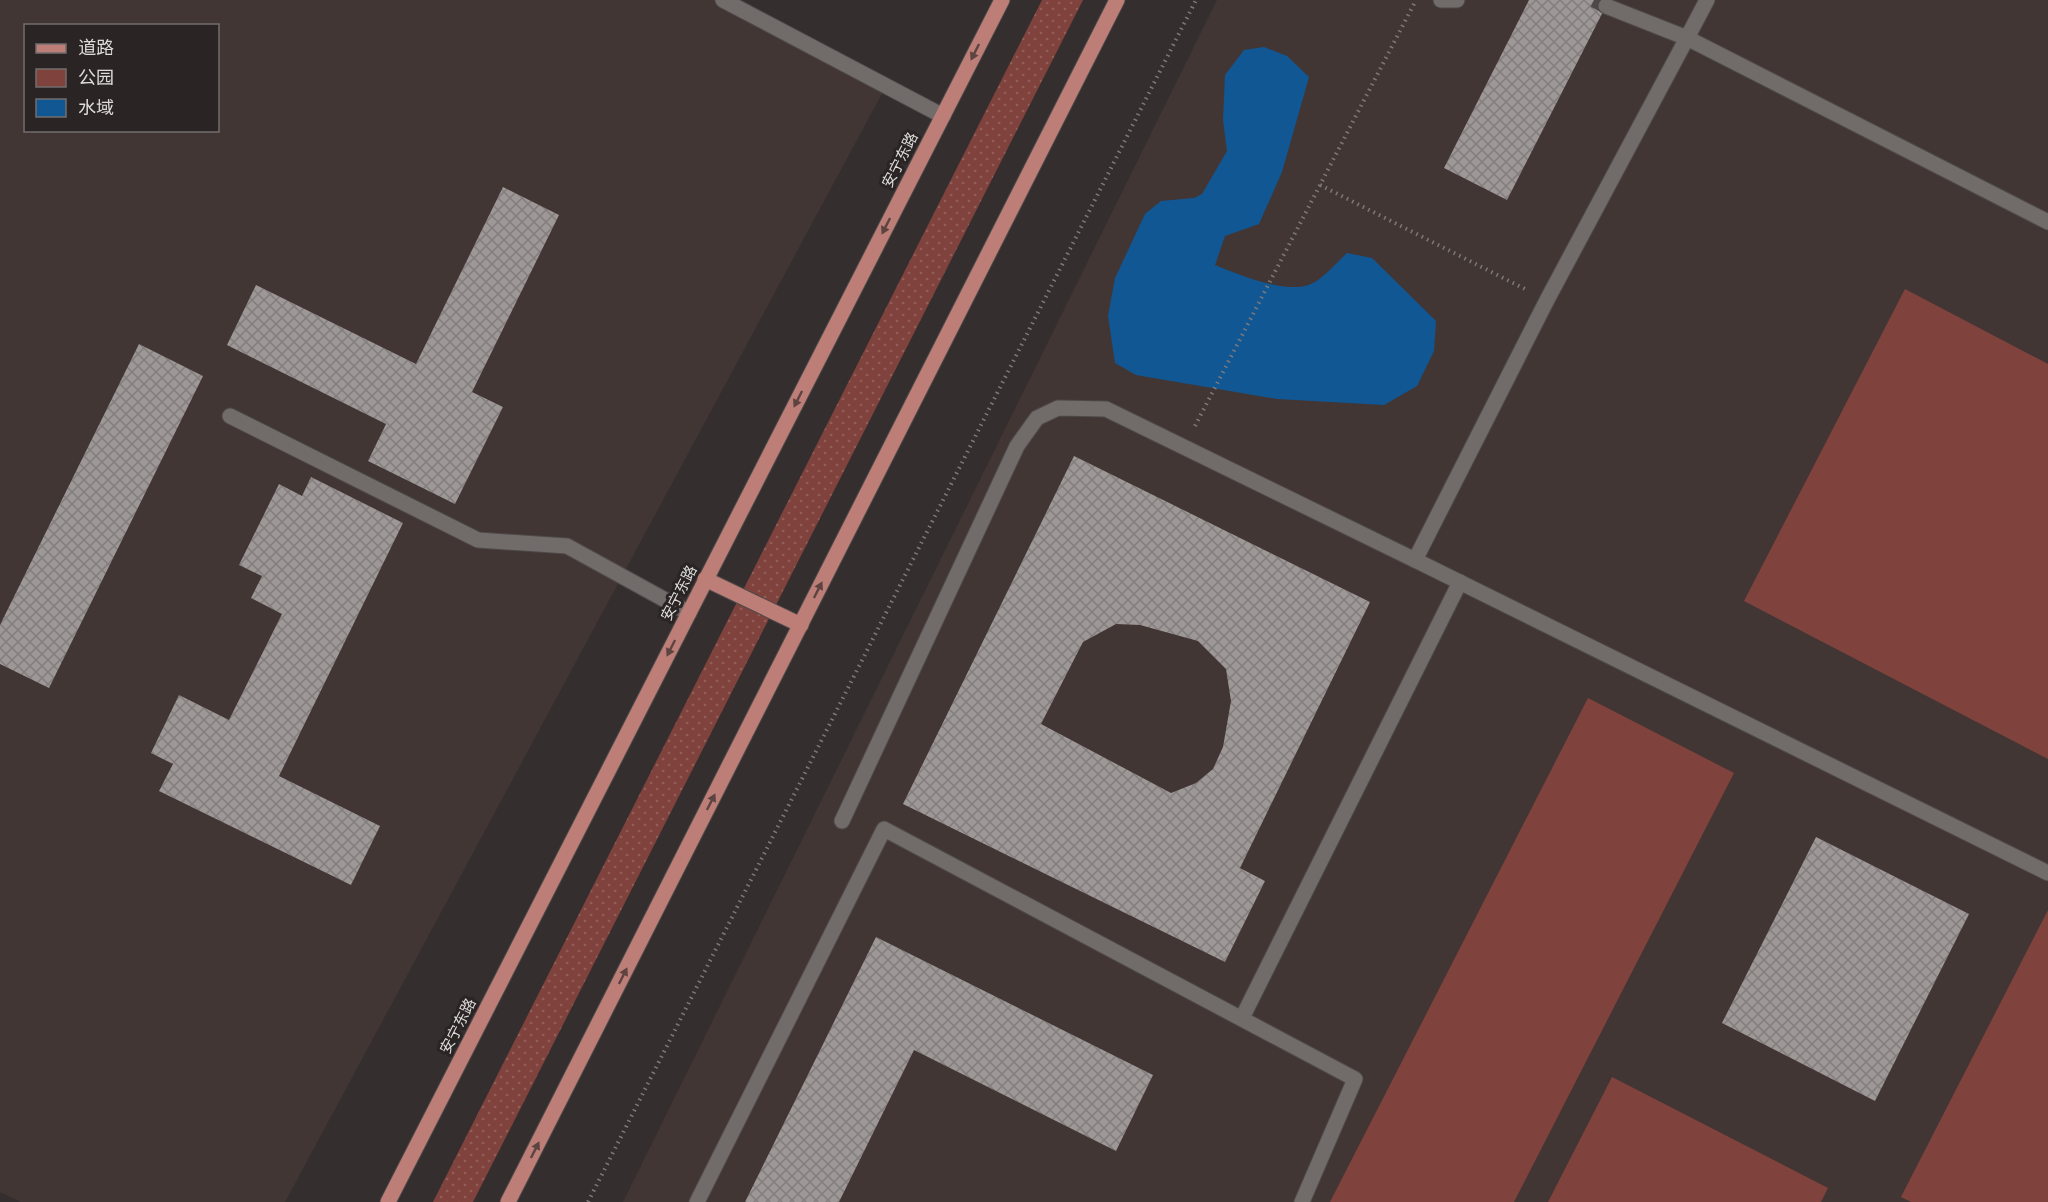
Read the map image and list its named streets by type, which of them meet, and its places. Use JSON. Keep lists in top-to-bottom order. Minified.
{"streets":{"main road":["安宁东路"]},"legend":["道路","公园","水域"]}
